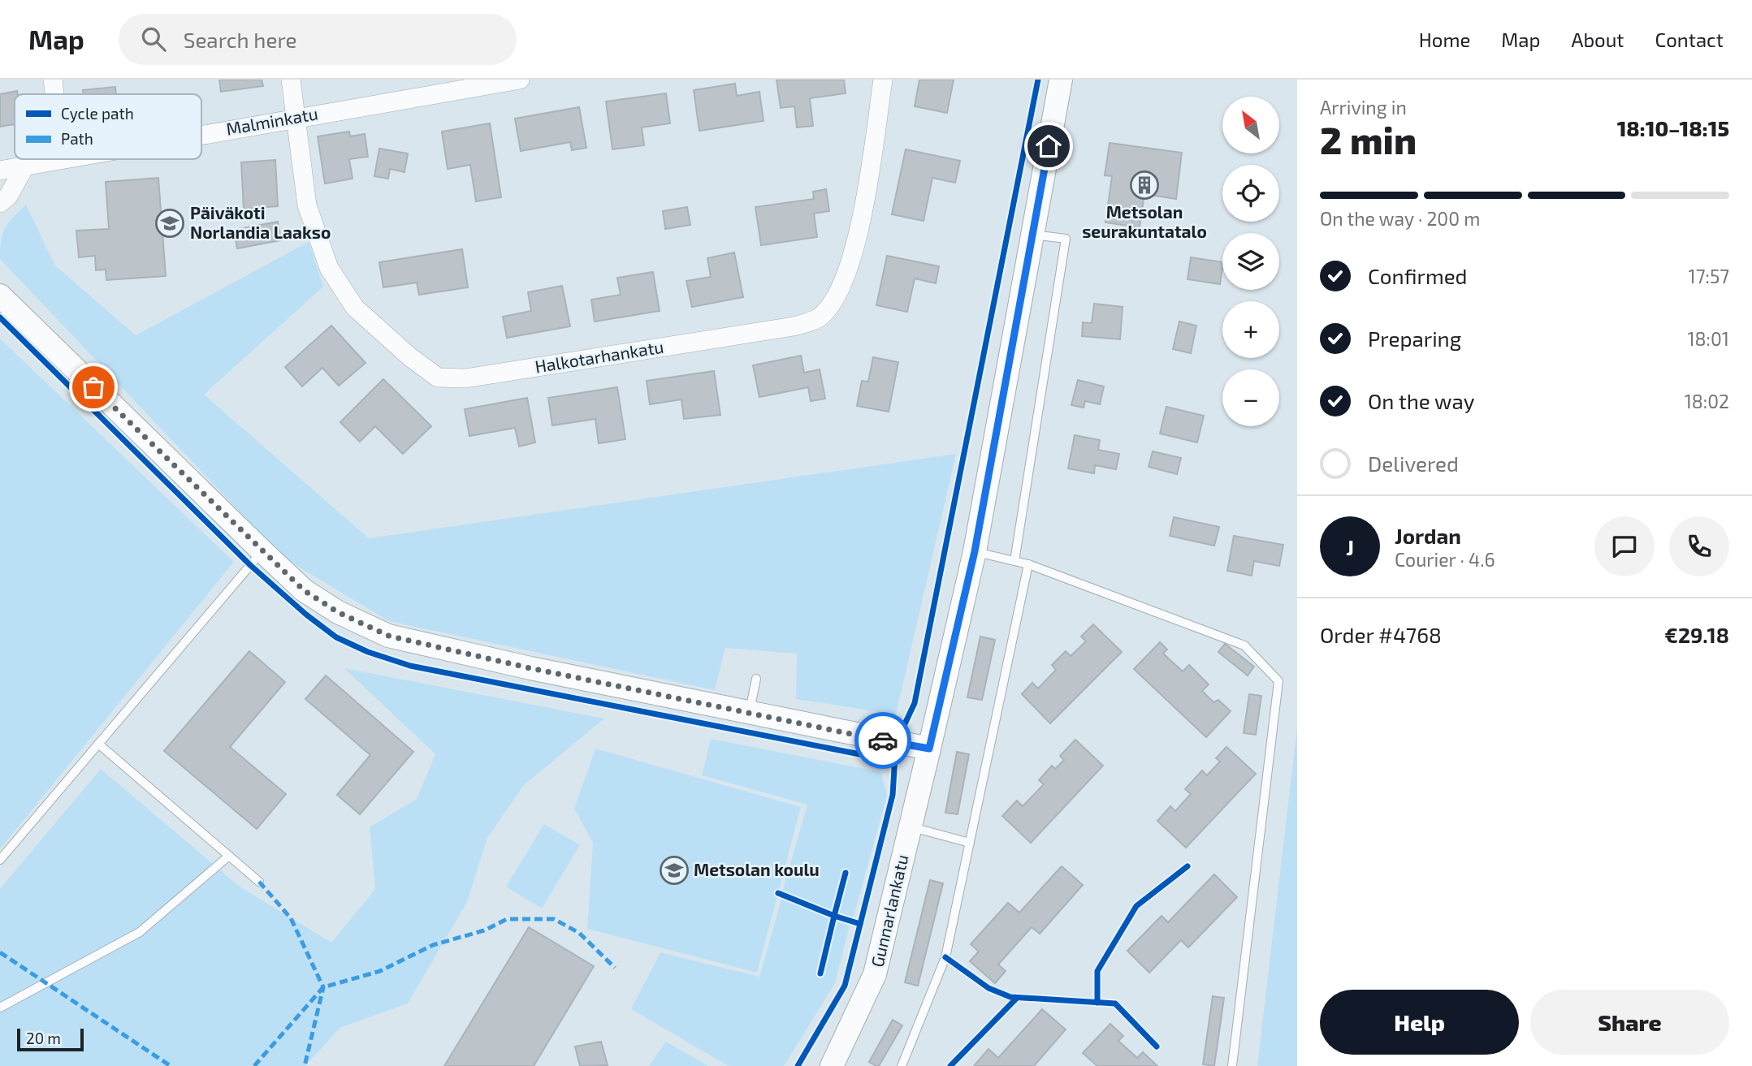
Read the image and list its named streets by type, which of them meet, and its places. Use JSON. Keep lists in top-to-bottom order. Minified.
{"streets":{"street":["Malminkatu","Halkotarhankatu","Gunnarlankatu"]},"crossings":[["Malminkatu","Halkotarhankatu"]],"places":{"building":["Metsolan seurakuntatalo"],"school or university":["Päiväkoti Norlandia Laakso","Metsolan koulu"]},"legend":["Cycle path","Path"],"scale_bar":"20 m","north":"top left","page":{"header":"Map","search":"Search here","nav":["Home","Map","About","Contact"],"heading":["2 min","Arriving in","18:10–18:15"],"panel":["Jordan","Courier · 4.6","Order #4768","€29.18"],"map_buttons":["+","−"],"bar":"On the way · 200 m","list":[["Confirmed","17:57"],["Preparing","18:01"],["On the way","18:02"],"Delivered"],"round":"J","buttons":["Help","Share"],"scale":"20 m"}}
